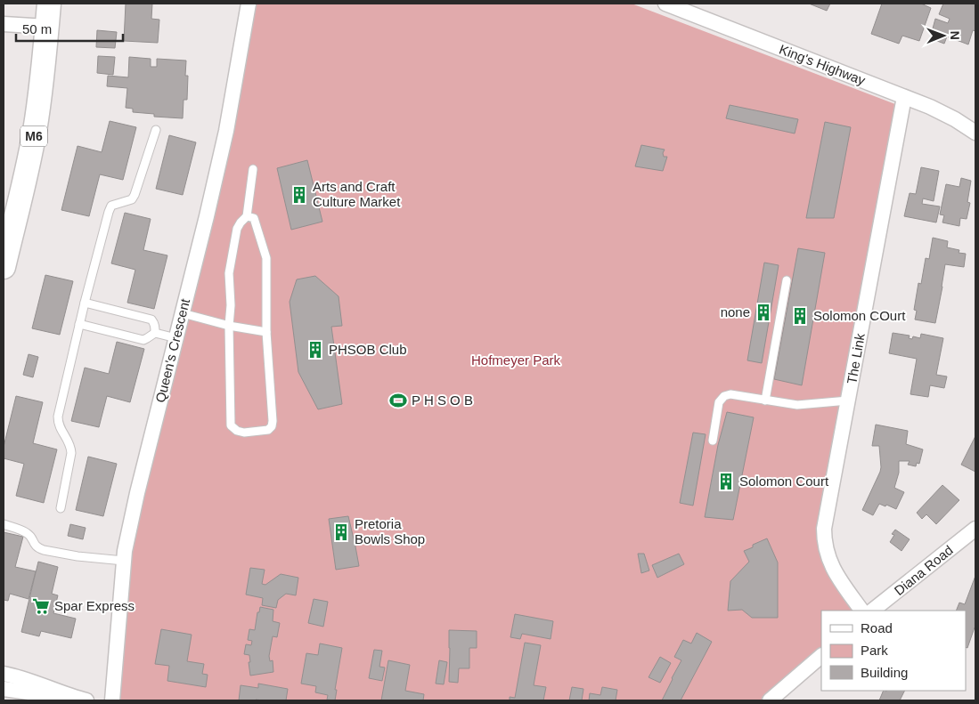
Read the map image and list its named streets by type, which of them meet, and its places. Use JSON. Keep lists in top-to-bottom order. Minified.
{"streets":{"main road":["M6"],"street":["King's Highway","Queen's Crescent","The Link","Diana Road"]},"crossings":[["King's Highway","The Link"]],"parks":["Hofmeyer Park"],"places":{"building":["Arts and Craft Culture Market","none","Solomon COurt","PHSOB Club","Solomon Court","Pretoria Bowls Shop"],"sports":["P H S O B"],"supermarket":["Spar Express"]},"legend":["Road","Park","Building"],"scale_bar":"50 m","north":"right"}
